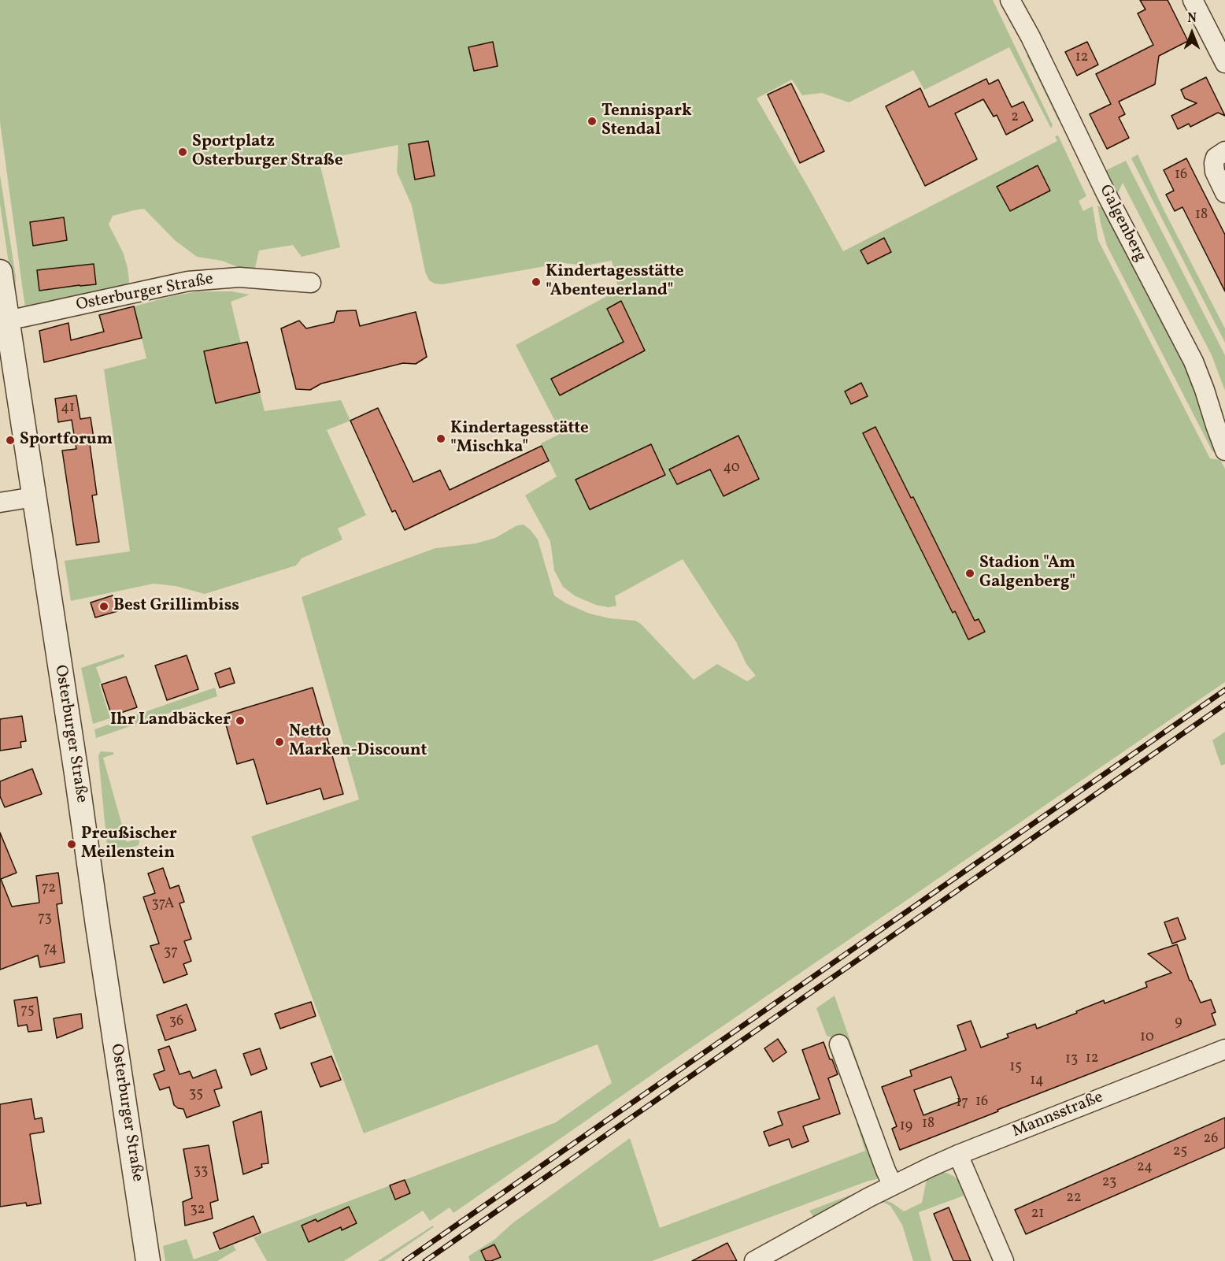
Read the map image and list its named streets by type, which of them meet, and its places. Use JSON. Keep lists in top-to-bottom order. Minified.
{"streets":{"street":["Galgenberg","Osterburger Straße","Mannsstraße"]},"places":["Tennispark Stendal","Sportplatz Osterburger Straße","Kindertagesstätte \"Abenteuerland\"","Kindertagesstätte \"Mischka\"","Sportforum","Stadion \"Am Galgenberg\"","Best Grillimbiss","Ihr Landbäcker","Netto Marken-Discount","Preußischer Meilenstein"],"house_numbers":["12","2","16","18","41","40","72","37A","73","74","37","75","36","9","10","12","13","15","14","35","16","17","18","19","26","25","24","33","23","22","32","21"],"north":"top"}
